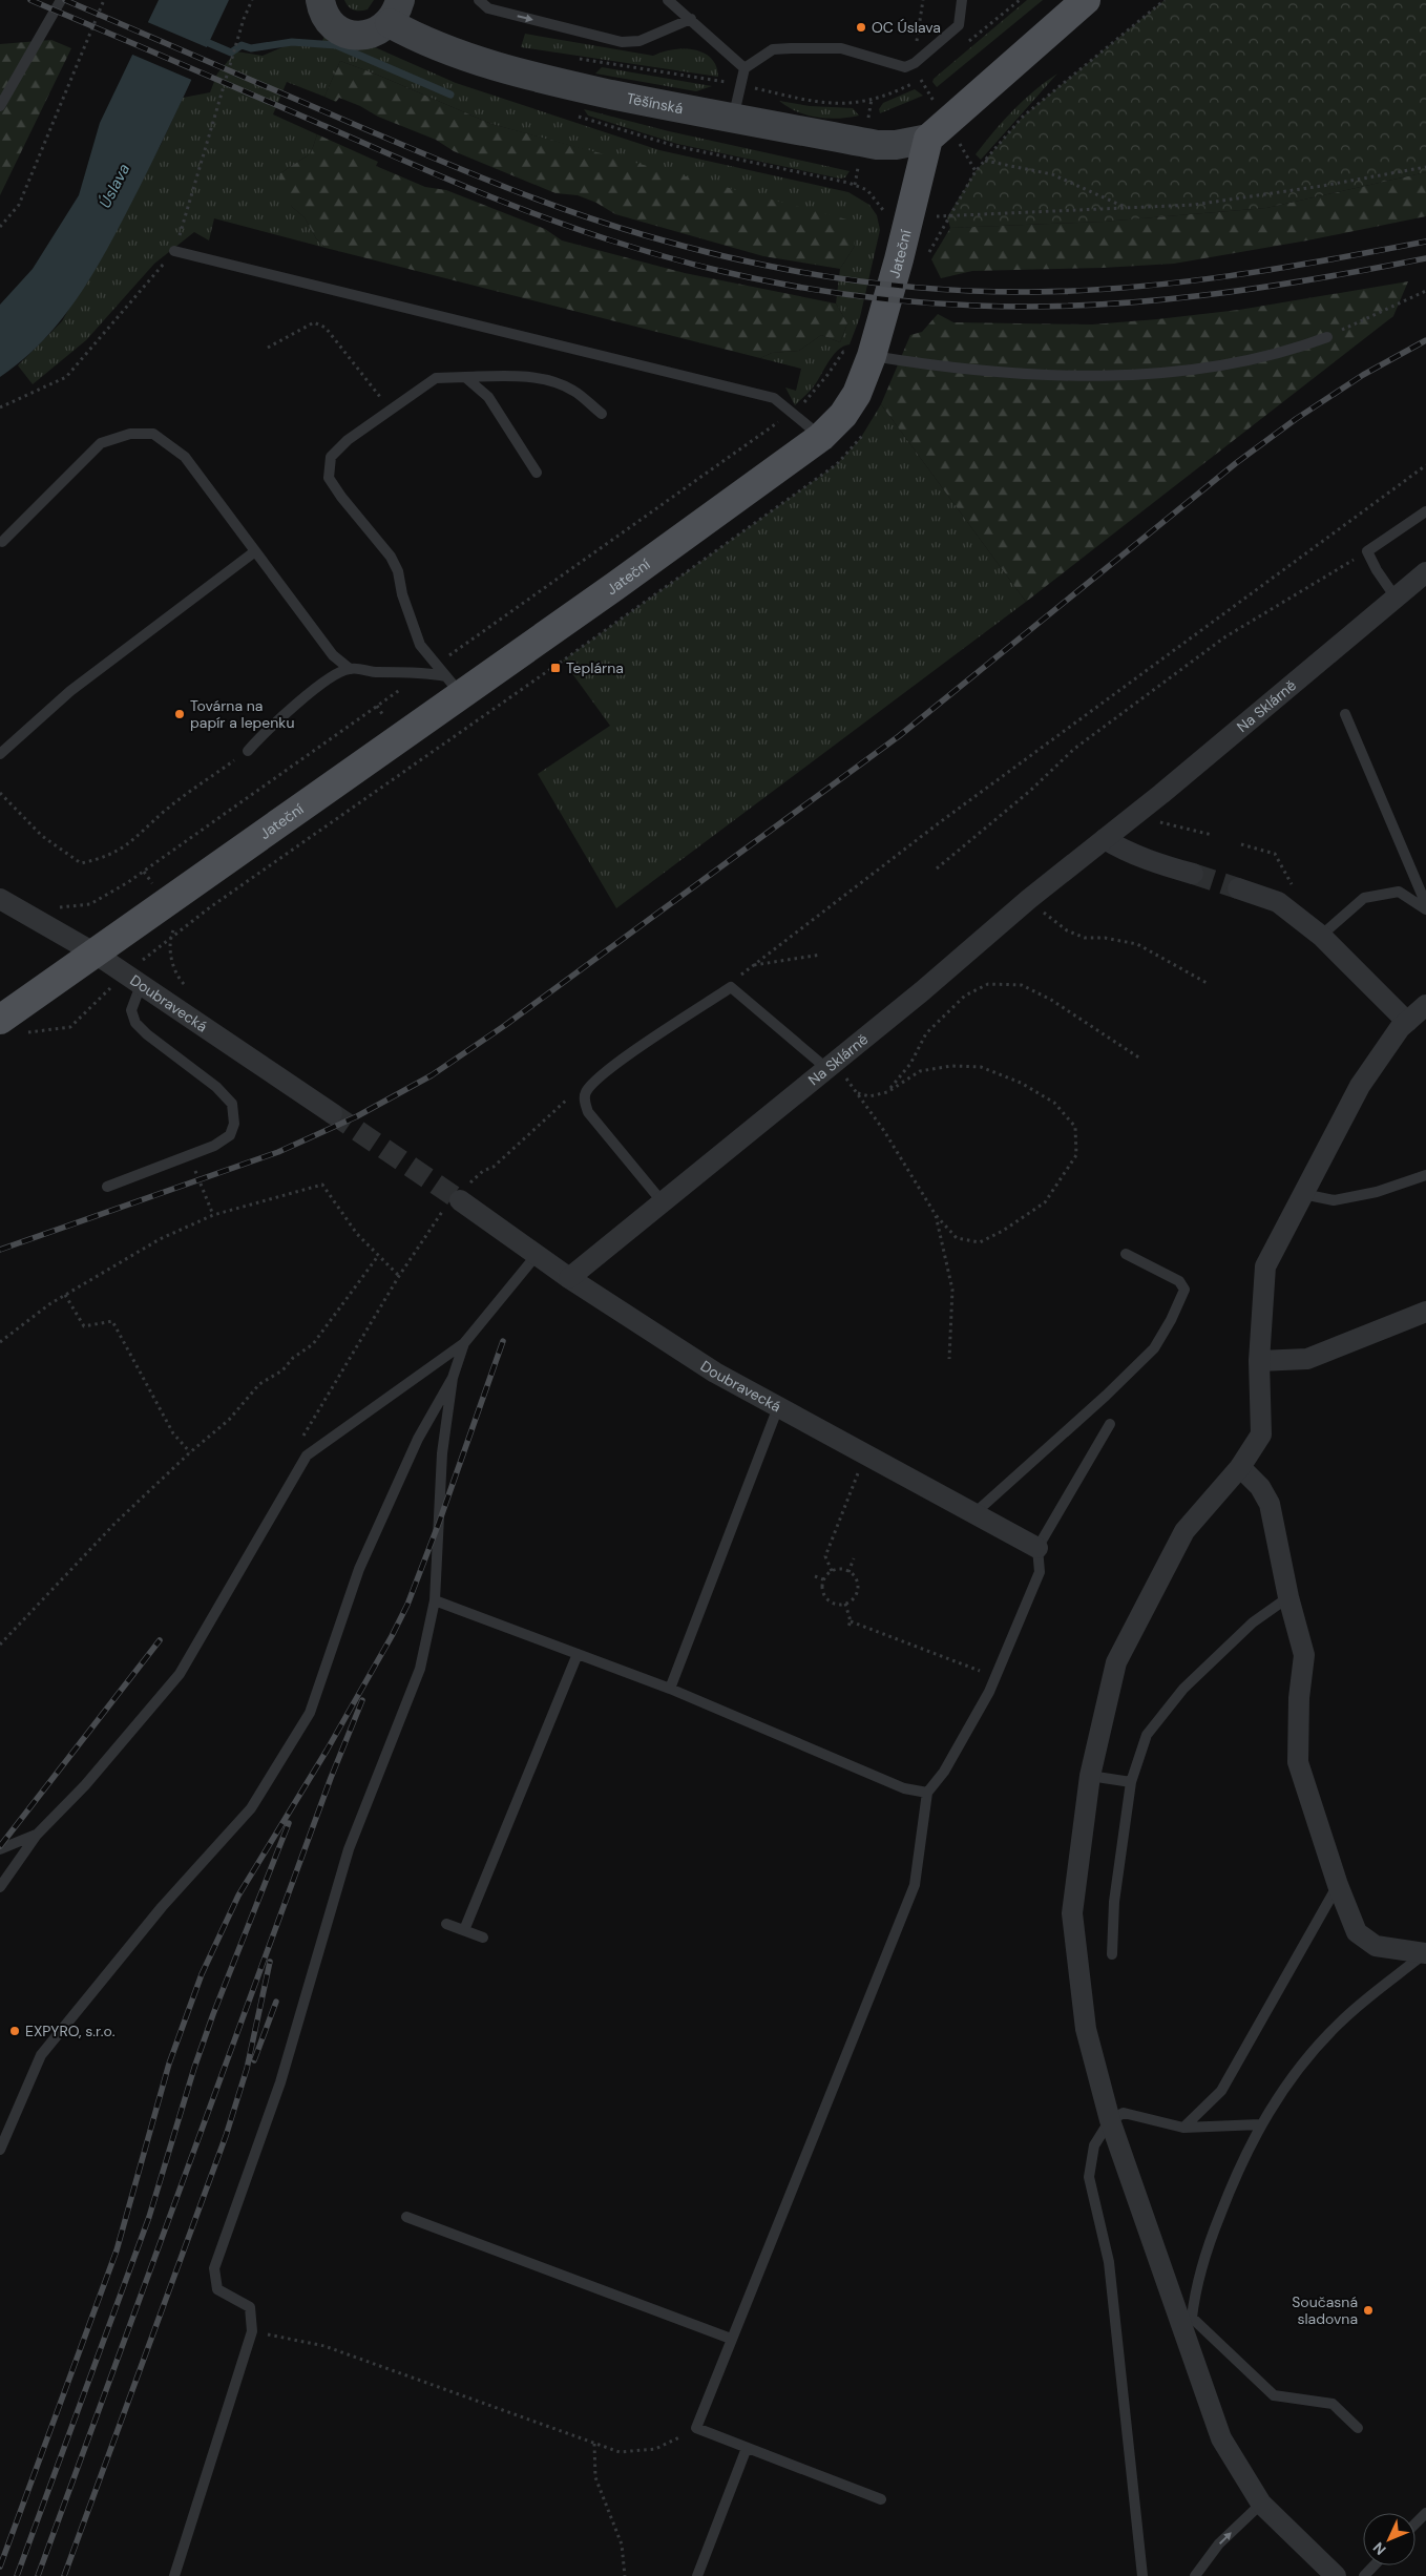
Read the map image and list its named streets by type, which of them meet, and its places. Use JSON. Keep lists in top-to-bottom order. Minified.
{"streets":{"main road":["Jateční"],"street":["Těšínská","Na Sklárně","Doubravecká"]},"crossings":[["Těšínská","Jateční"],["Jateční","Doubravecká"],["Na Sklárně","Doubravecká"]],"water":["Úslava"],"places":{"other":["OC Úslava","Továrna na papír a lepenku","EXPYRO, s.r.o.","Současná sladovna"],"transit":["Teplárna"]},"north":"bottom left"}
